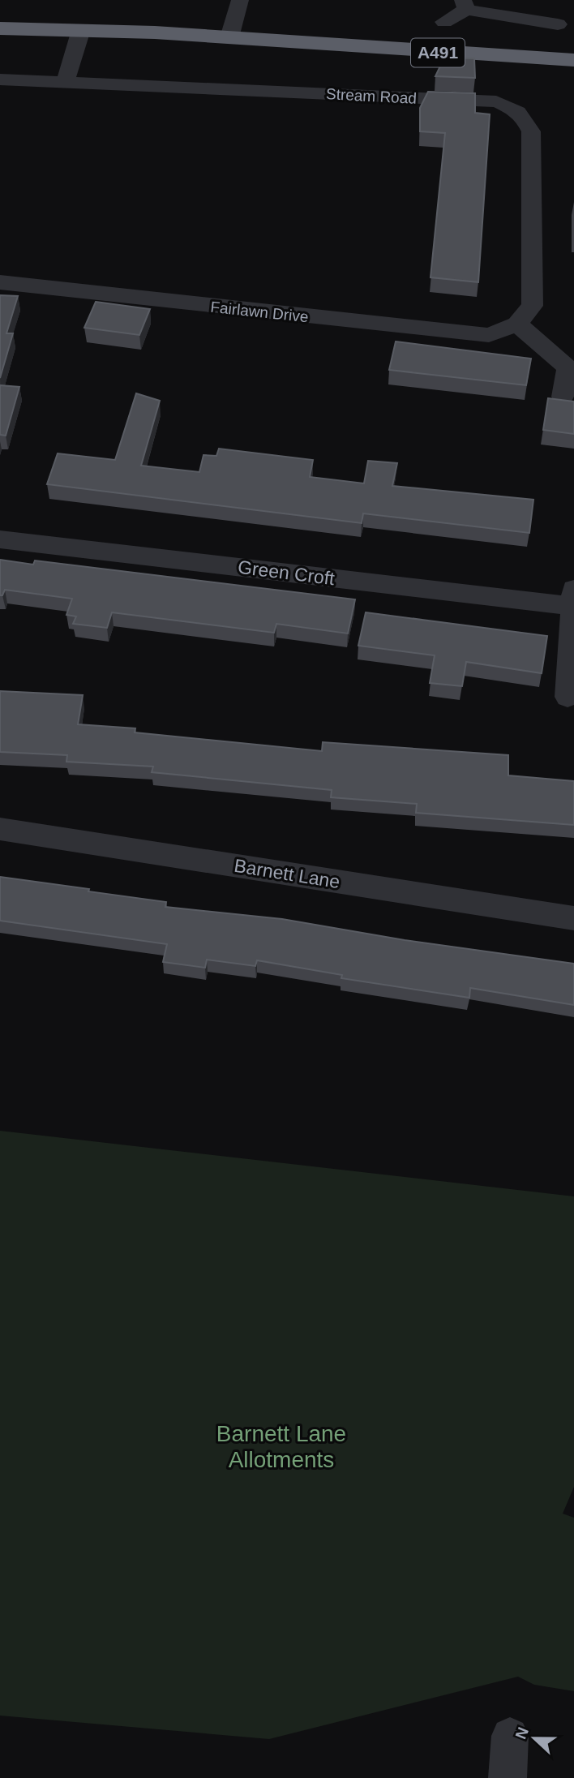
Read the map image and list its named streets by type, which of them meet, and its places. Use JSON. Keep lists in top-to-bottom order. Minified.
{"streets":{"highway":["A491"],"street":["Stream Road","Fairlawn Drive","Green Croft","Barnett Lane"]},"crossings":[["Stream Road","Fairlawn Drive"]],"parks":["Barnett Lane Allotments"],"north":"left"}
